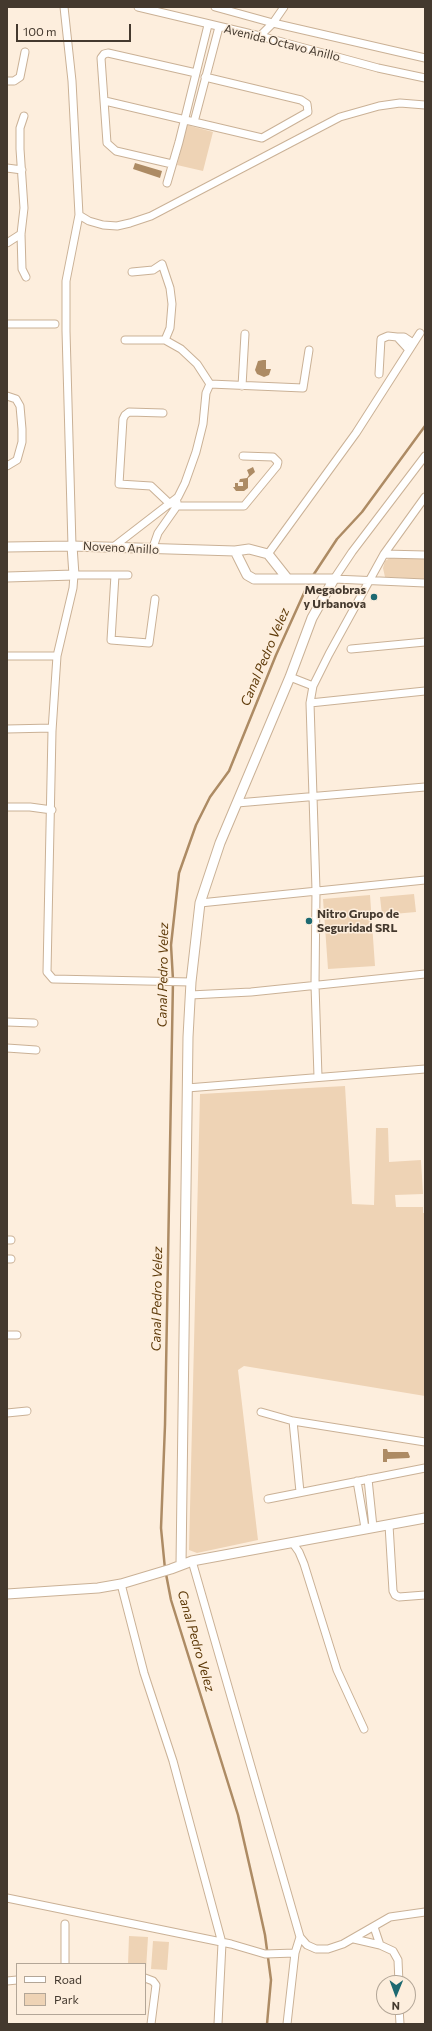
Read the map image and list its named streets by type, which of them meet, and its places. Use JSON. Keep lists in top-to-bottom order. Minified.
{"streets":{"street":["Avenida Octavo Anillo","Noveno Anillo"]},"water":["Canal Pedro Velez"],"places":["Megaobras y Urbanova","Nitro Grupo de Seguridad SRL"],"legend":["Road","Park"],"scale_bar":"100 m","north":"bottom"}
